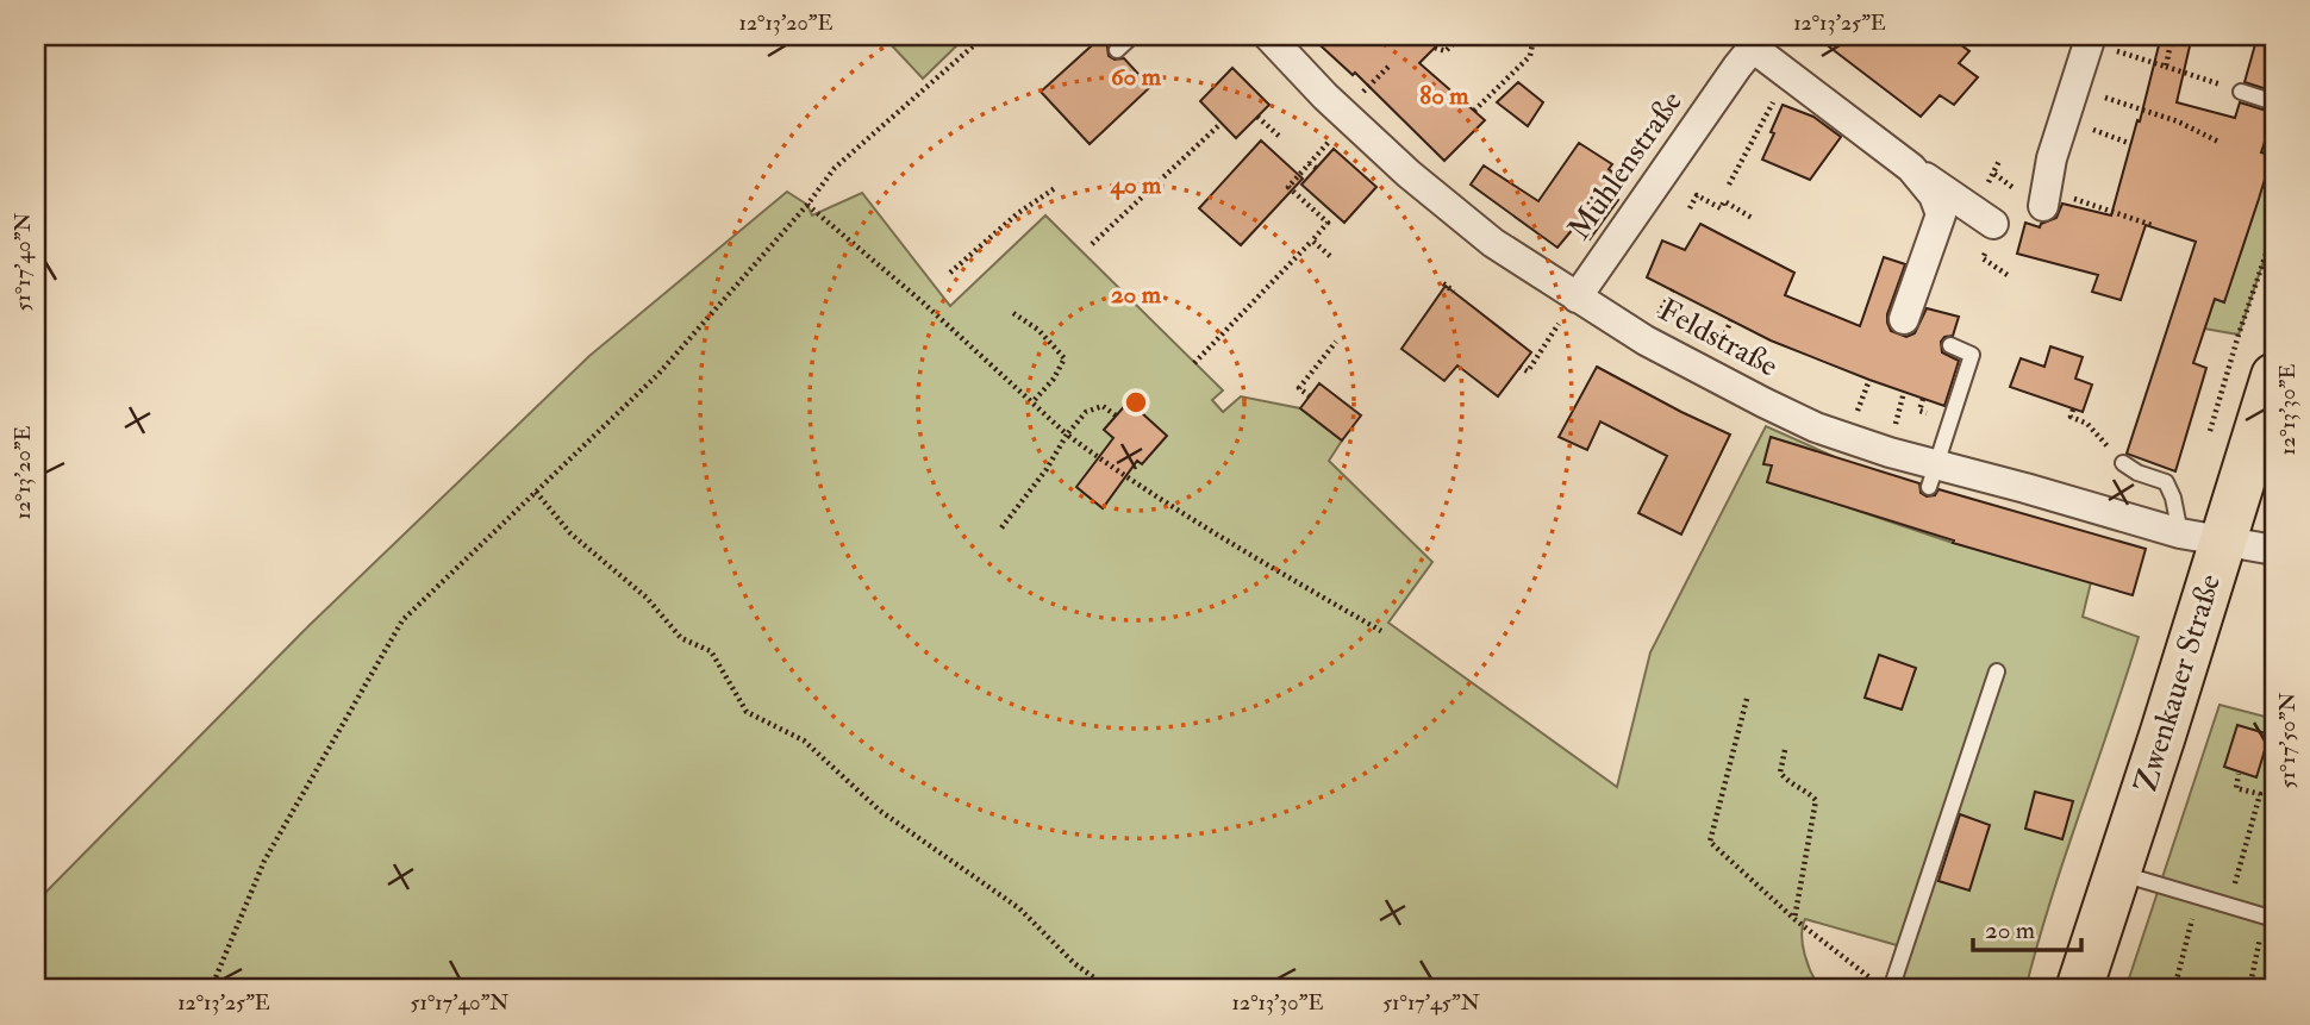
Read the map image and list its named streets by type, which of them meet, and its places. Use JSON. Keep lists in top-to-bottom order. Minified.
{"streets":{"main road":["Zwenkauer Straße"],"street":["Mühlenstraße","Feldstraße"]},"crossings":[["Mühlenstraße","Feldstraße"],["Feldstraße","Zwenkauer Straße"]],"scale_bar":"20 m","coordinates":["12°13'20\"E","12°13'25\"E","51°17'40\"N","12°13'30\"E","51°17'50\"N","51°17'45\"N"],"rings":["60 m","80 m","40 m","20 m"]}
